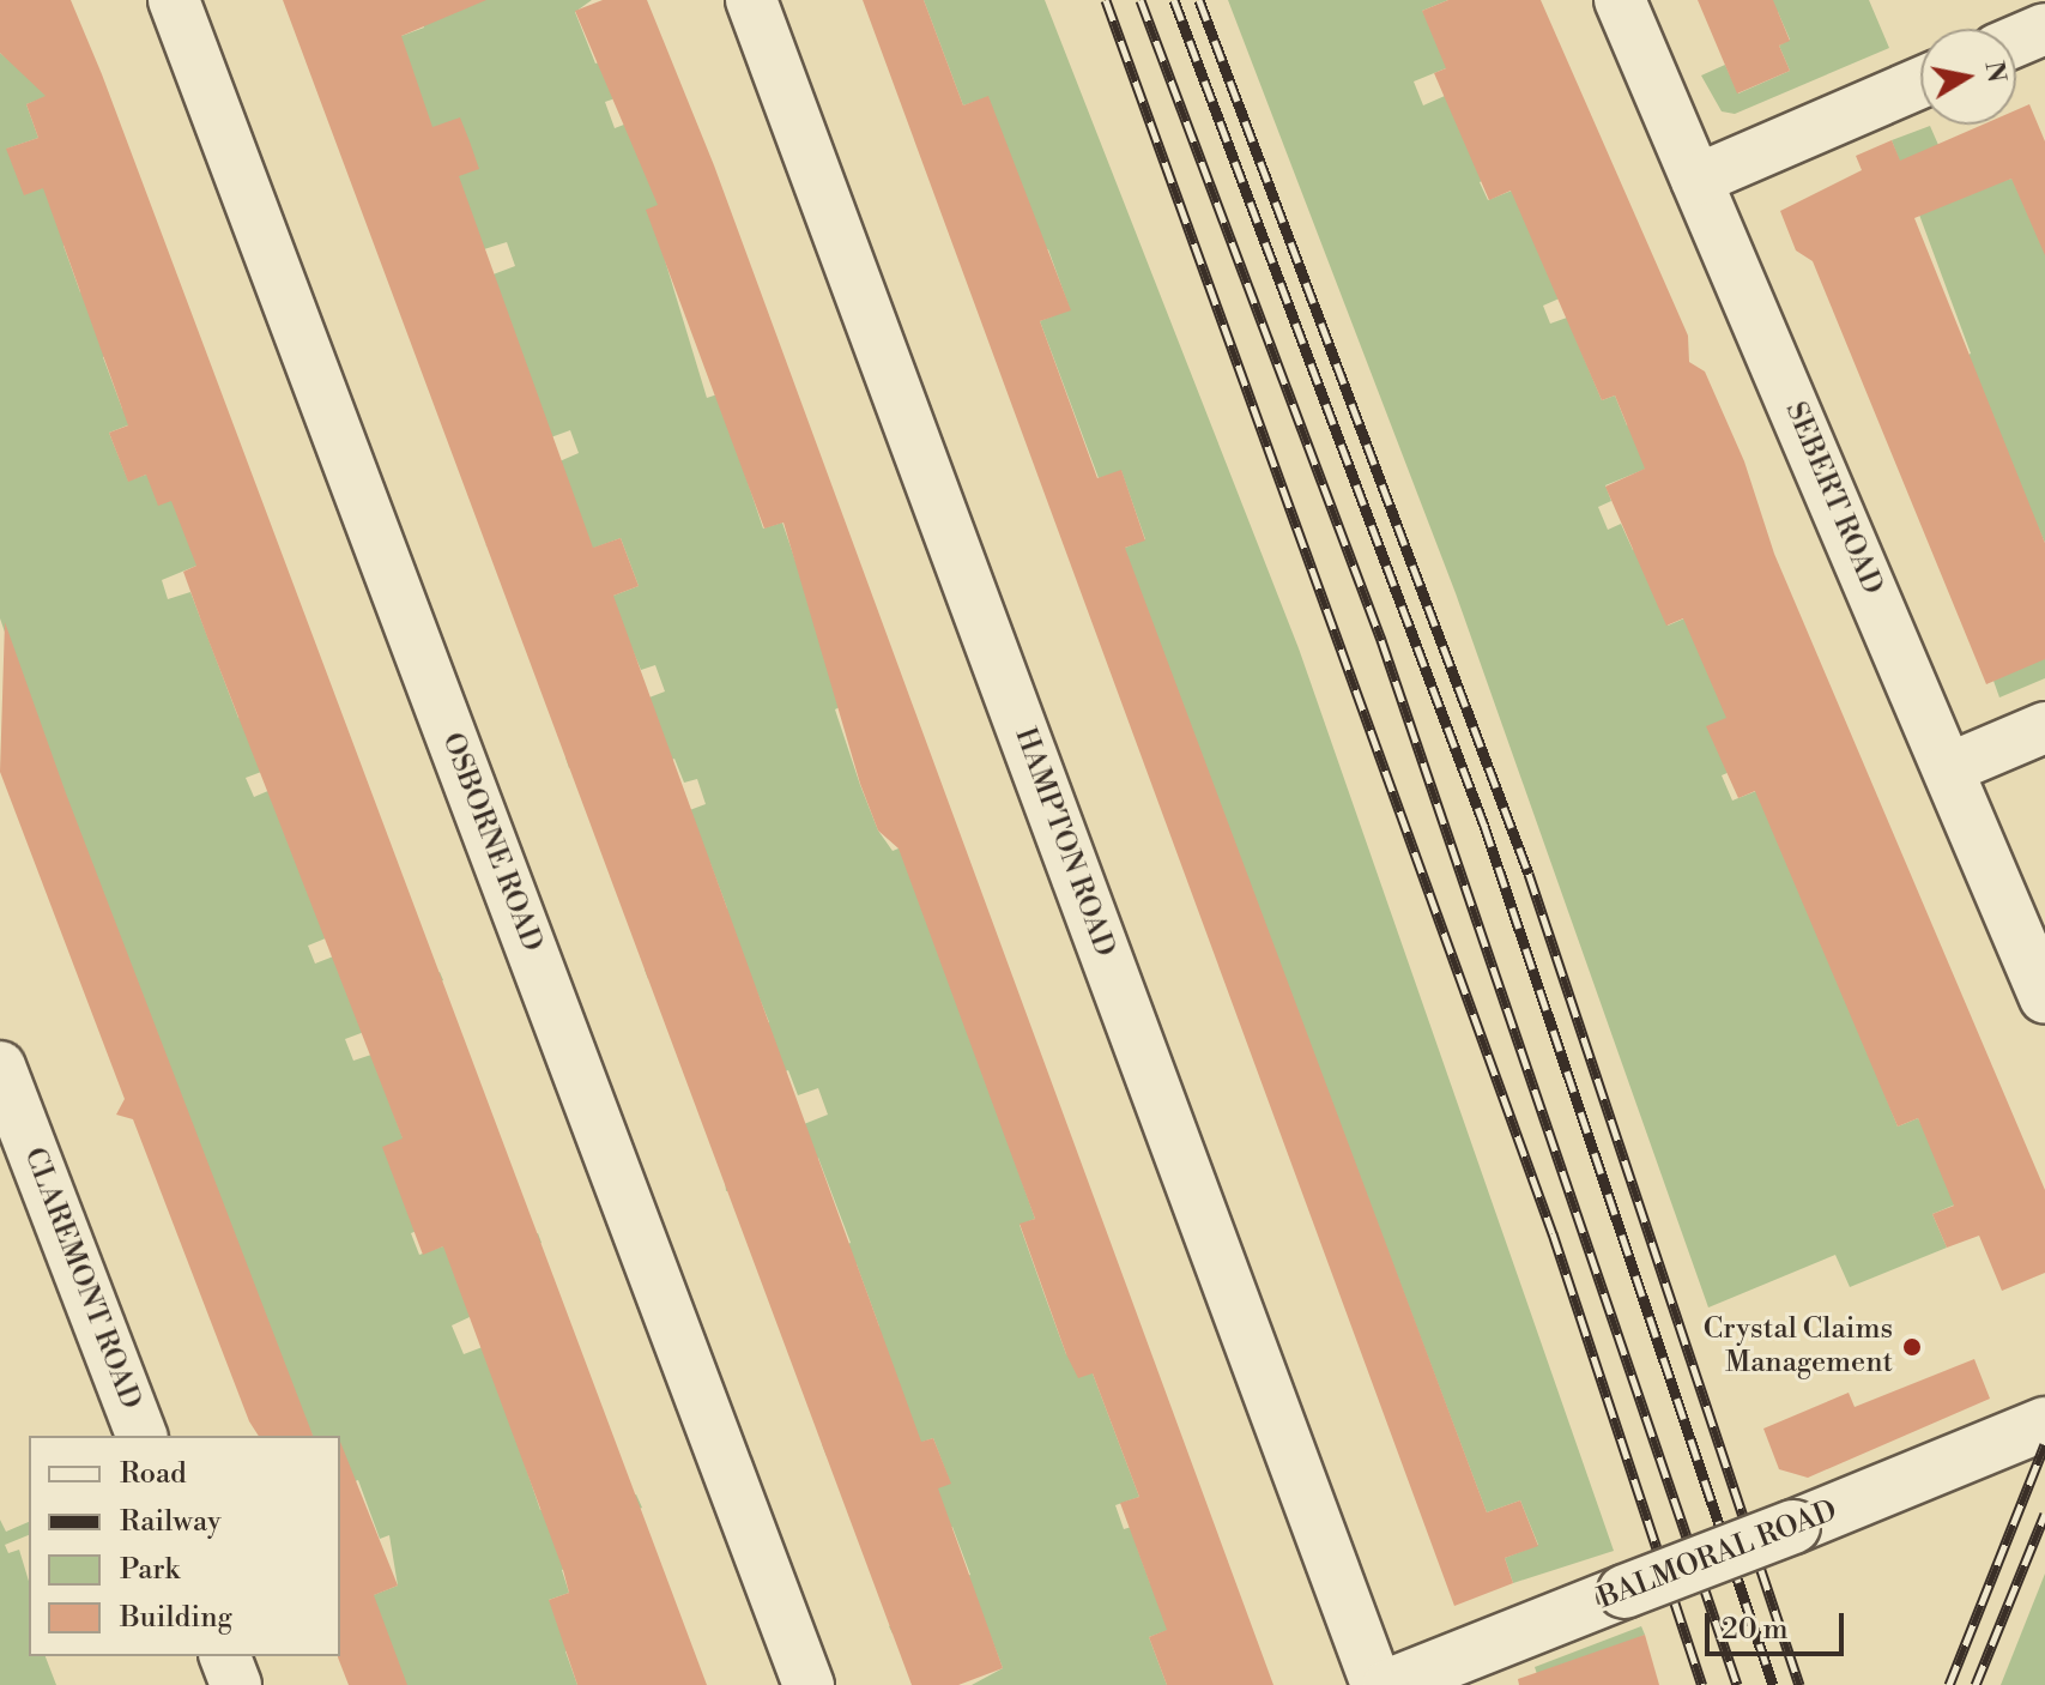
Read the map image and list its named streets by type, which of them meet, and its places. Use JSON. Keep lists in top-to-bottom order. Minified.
{"streets":{"street":["SEBERT ROAD","OSBORNE ROAD","HAMPTON ROAD","CLAREMONT ROAD","BALMORAL ROAD"]},"places":["Crystal Claims Management"],"legend":["Road","Railway","Park","Building"],"scale_bar":"20 m","north":"right"}
